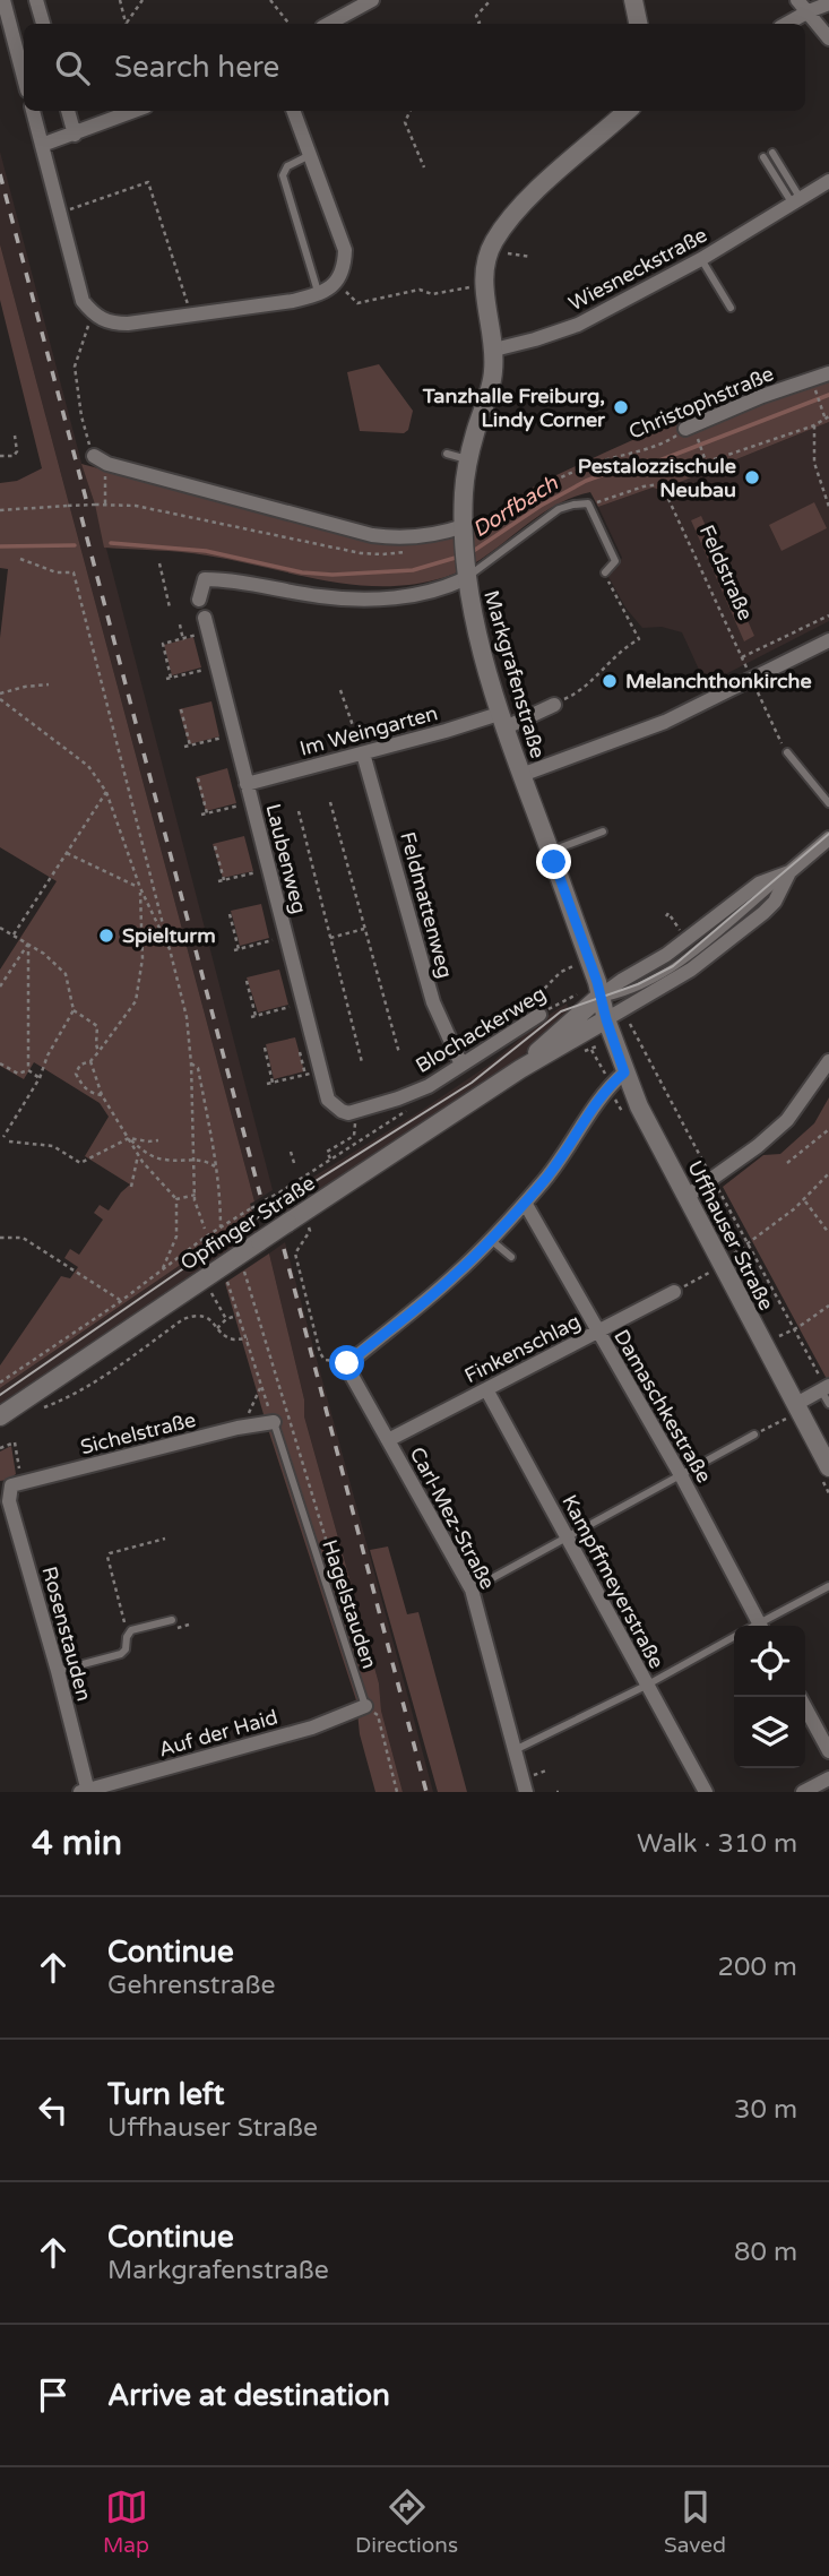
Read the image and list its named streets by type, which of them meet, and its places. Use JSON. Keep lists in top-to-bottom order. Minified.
{"streets":{"street":["Wiesneckstraße","Christophstraße","Markgrafenstraße","Im Weingarten","Laubenweg","Feldmattenweg","Blochackerweg","Opfinger Straße","Uffhauser Straße","Finkenschlag","Damaschkestraße","Sichelstraße","Carl-Mez-Straße","Kampffmeyerstraße","Rosenstauden","Auf der Haid"],"lane":["Hagelstauden"],"path":["Feldstraße"]},"crossings":[["Wiesneckstraße","Markgrafenstraße"],["Christophstraße","Markgrafenstraße"],["Markgrafenstraße","Im Weingarten"],["Markgrafenstraße","Blochackerweg"],["Markgrafenstraße","Opfinger Straße"],["Markgrafenstraße","Uffhauser Straße"],["Im Weingarten","Laubenweg"],["Im Weingarten","Feldmattenweg"],["Laubenweg","Blochackerweg"],["Feldmattenweg","Blochackerweg"],["Blochackerweg","Opfinger Straße"],["Opfinger Straße","Uffhauser Straße"],["Finkenschlag","Damaschkestraße"],["Finkenschlag","Carl-Mez-Straße"],["Finkenschlag","Kampffmeyerstraße"],["Sichelstraße","Hagelstauden"],["Sichelstraße","Rosenstauden"],["Hagelstauden","Auf der Haid"],["Rosenstauden","Auf der Haid"]],"water":["Dorfbach"],"places":["Tanzhalle Freiburg, Lindy Corner","Pestalozzischule Neubau","Melanchthonkirche","Spielturm"],"page":{"search":"Search here","heading":["4 min","Walk · 310 m"],"list":[["Continue","Gehrenstraße","200 m"],["Turn left","Uffhauser Straße","30 m"],["Continue","Markgrafenstraße","80 m"],"Arrive at destination"],"nav":["Map","Directions","Saved"]}}
